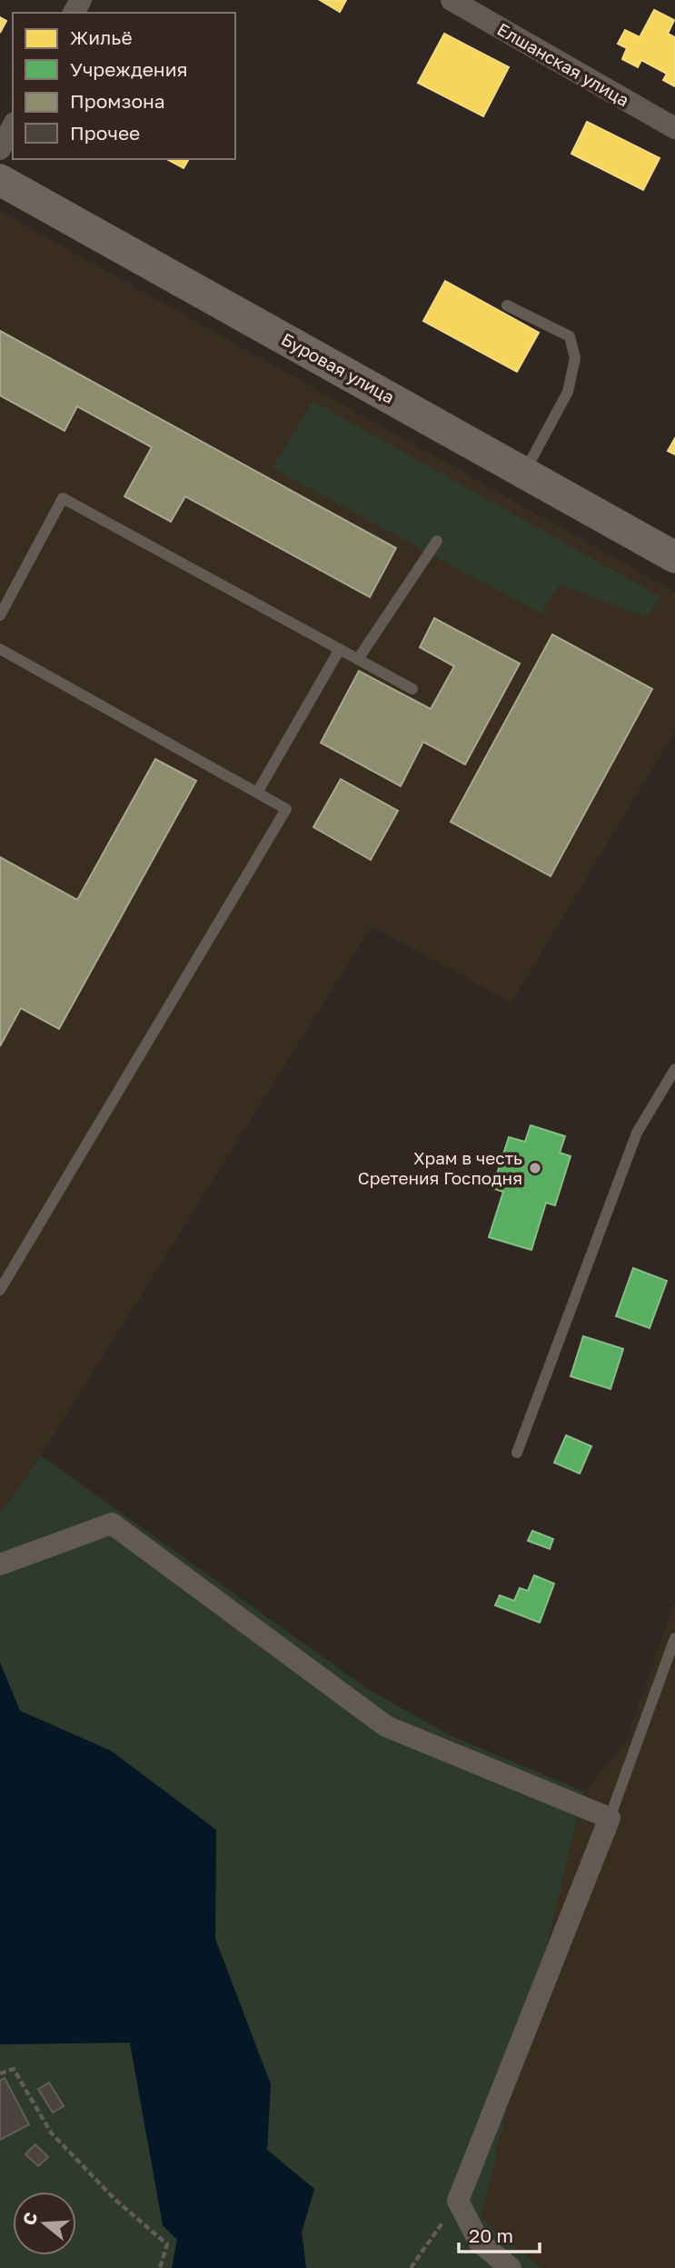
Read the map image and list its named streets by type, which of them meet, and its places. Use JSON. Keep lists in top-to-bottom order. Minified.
{"streets":{"main road":["Буровая улица"],"street":["Елшанская улица"]},"places":["Храм в честь Сретения Господня"],"legend":["Жильё","Учреждения","Промзона","Прочее"],"scale_bar":"20 m","north":"left"}
